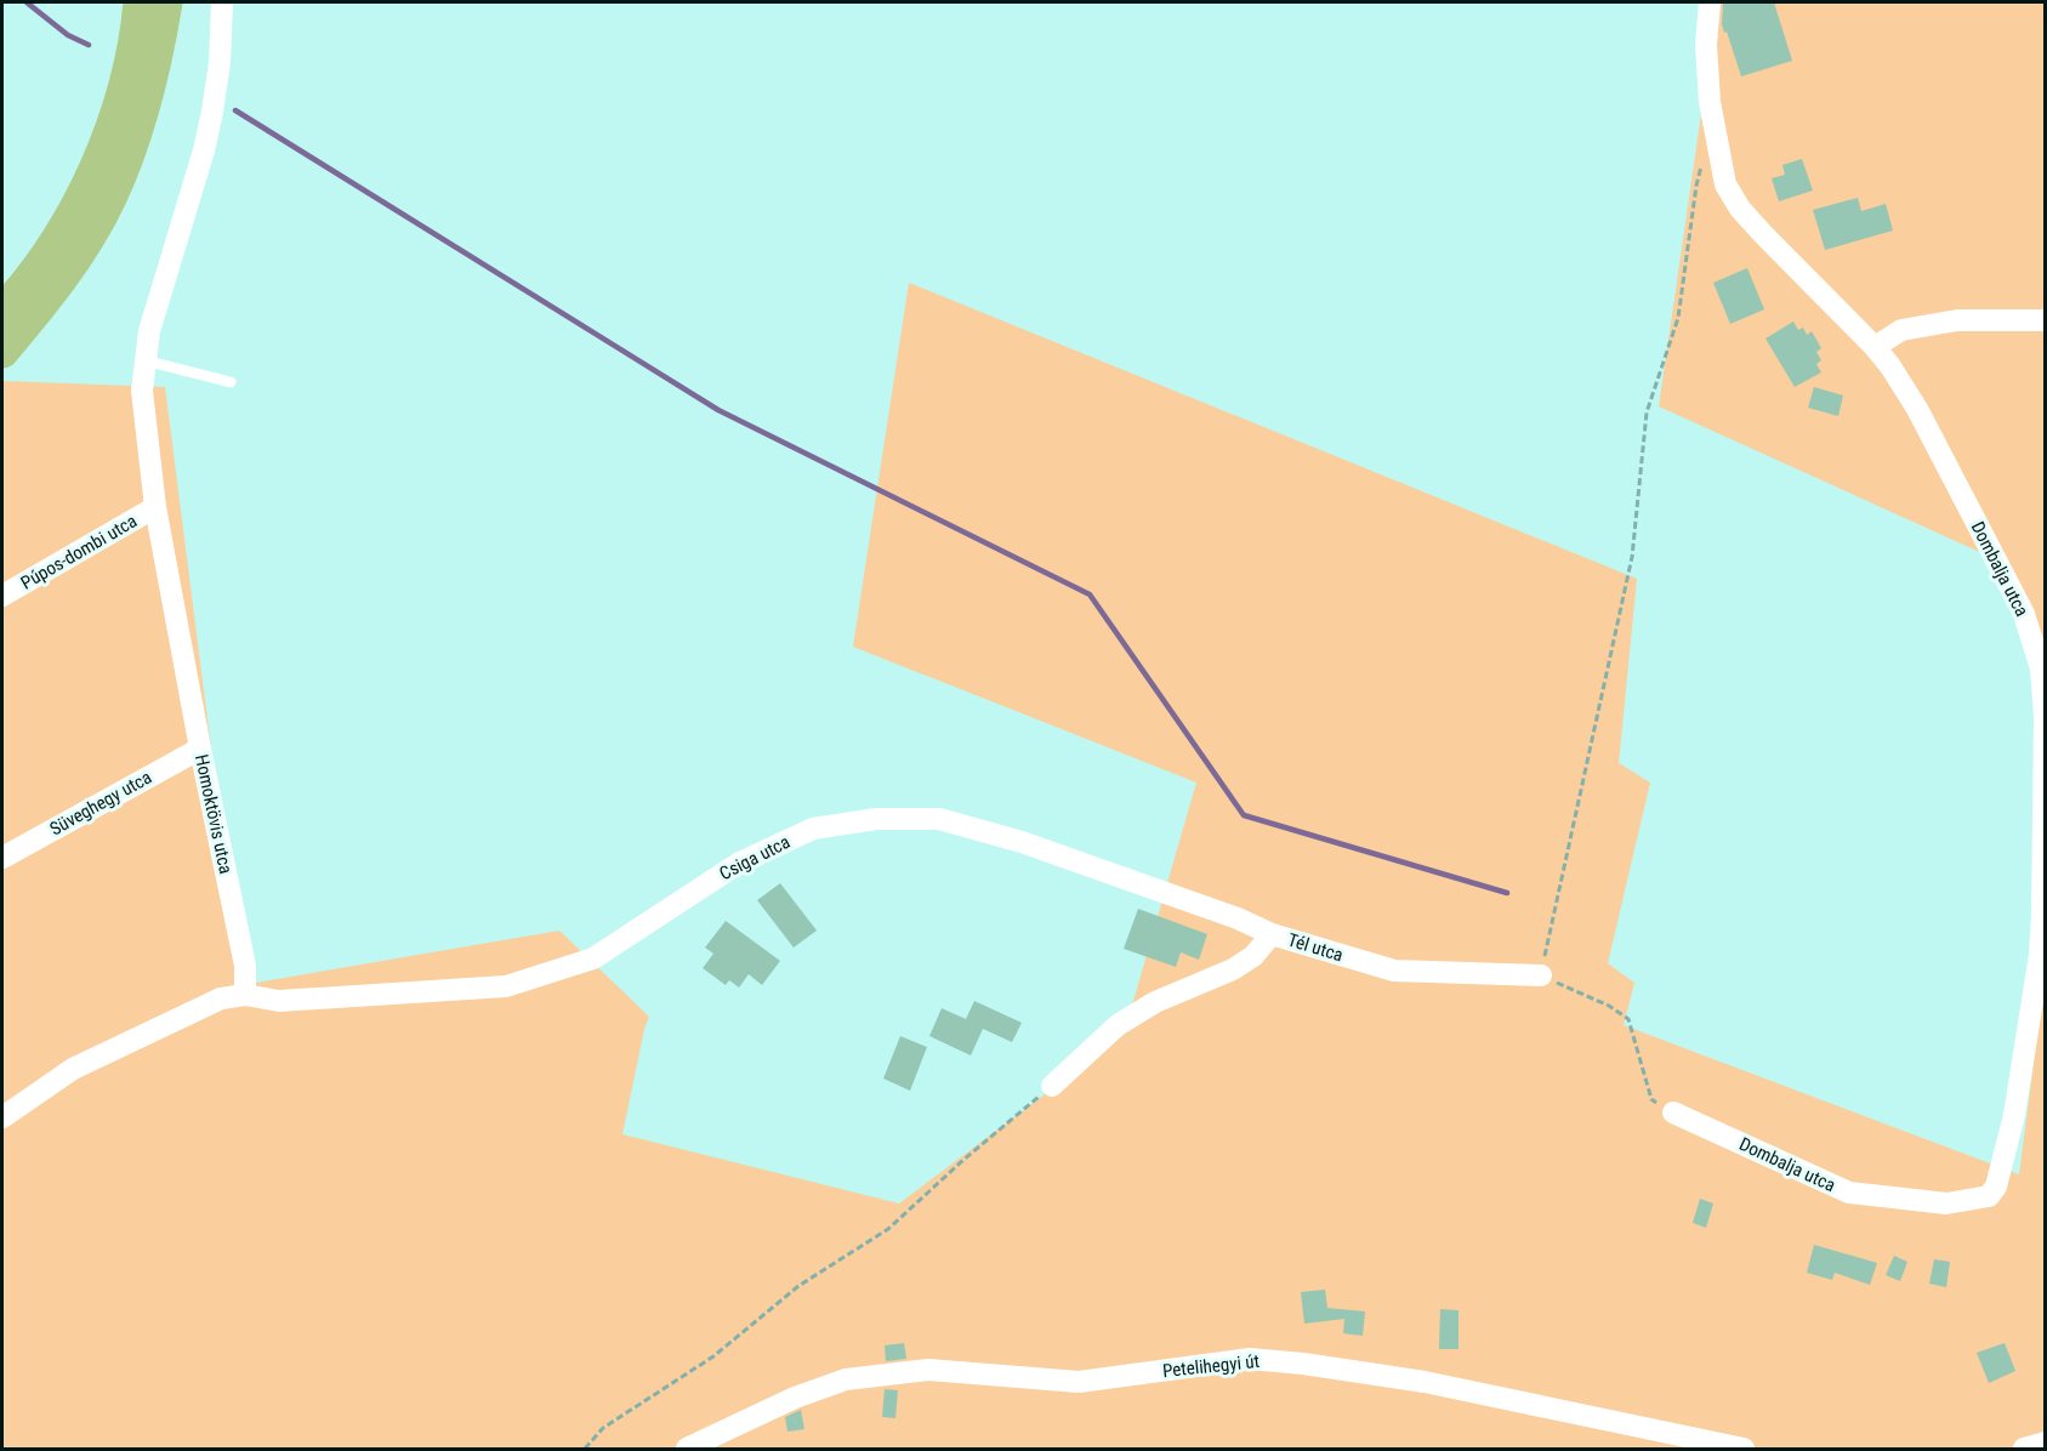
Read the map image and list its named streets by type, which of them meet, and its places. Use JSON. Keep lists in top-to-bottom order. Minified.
{"streets":{"street":["Púpos-dombi utca","Dombalja utca","Süveghegy utca","Homoktövis utca","Csiga utca","Tél utca","Petelihegyi út"]},"crossings":[["Púpos-dombi utca","Homoktövis utca"],["Süveghegy utca","Homoktövis utca"],["Homoktövis utca","Csiga utca"],["Csiga utca","Tél utca"]]}
